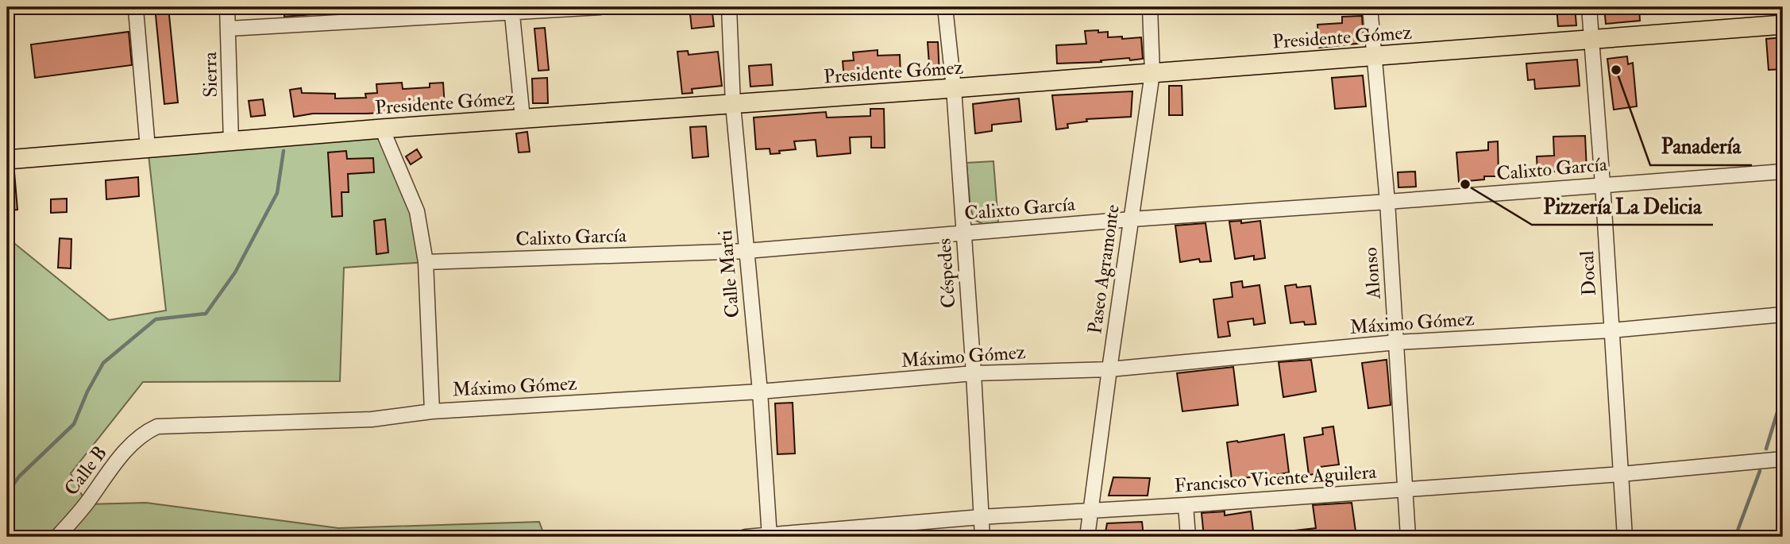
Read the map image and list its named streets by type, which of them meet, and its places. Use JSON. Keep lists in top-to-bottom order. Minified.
{"streets":{"main road":["Presidente Gómez"],"street":["Sierra","Calixto García","Paseo Agramonte","Céspedes","Alonso","Docal","Calle Marti","Máximo Gómez","Calle B","Francisco Vicente Aguilera"]},"crossings":[["Presidente Gómez","Sierra"],["Presidente Gómez","Paseo Agramonte"],["Presidente Gómez","Céspedes"],["Presidente Gómez","Alonso"],["Presidente Gómez","Docal"],["Presidente Gómez","Calle Marti"],["Calixto García","Paseo Agramonte"],["Calixto García","Céspedes"],["Calixto García","Alonso"],["Calixto García","Docal"],["Calixto García","Calle Marti"],["Paseo Agramonte","Máximo Gómez"],["Paseo Agramonte","Francisco Vicente Aguilera"],["Céspedes","Máximo Gómez"],["Céspedes","Francisco Vicente Aguilera"],["Alonso","Máximo Gómez"],["Alonso","Francisco Vicente Aguilera"],["Docal","Máximo Gómez"],["Docal","Francisco Vicente Aguilera"],["Calle Marti","Máximo Gómez"],["Calle Marti","Francisco Vicente Aguilera"],["Máximo Gómez","Calle B"]],"places":["Panadería","Pizzería La Delicia"]}
